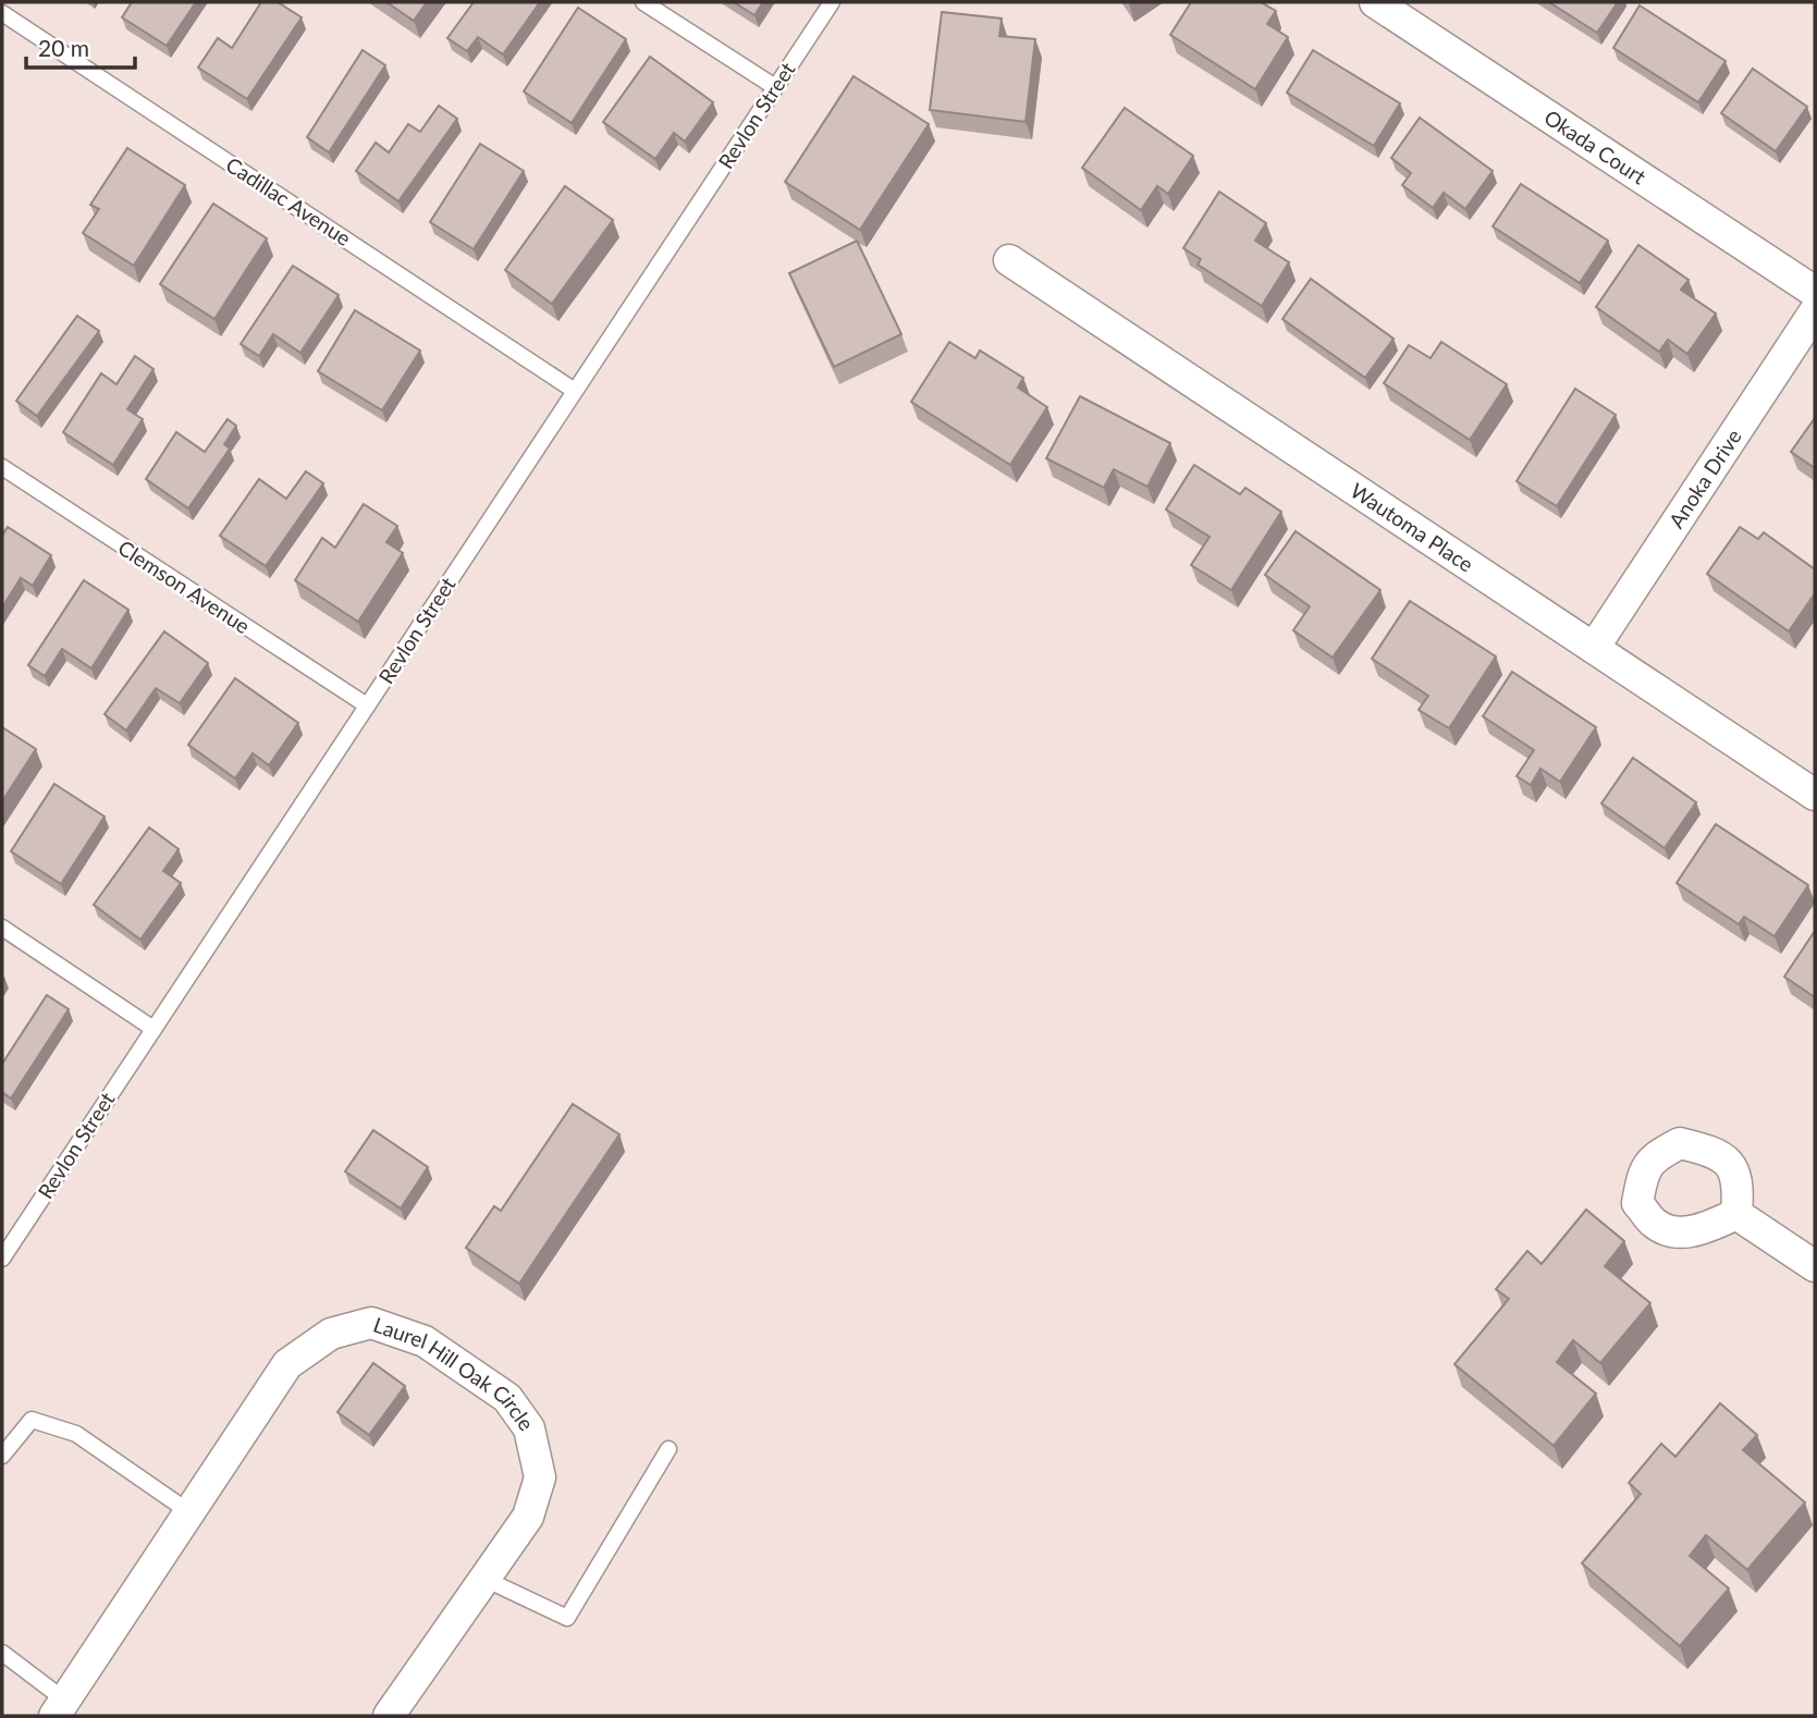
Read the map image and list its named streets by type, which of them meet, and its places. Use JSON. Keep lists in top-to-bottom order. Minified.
{"streets":{"street":["Okada Court","Anoka Drive","Wautoma Place","Laurel Hill Oak Circle"],"lane":["Revlon Street","Cadillac Avenue","Clemson Avenue"]},"crossings":[["Revlon Street","Cadillac Avenue"],["Revlon Street","Clemson Avenue"],["Anoka Drive","Wautoma Place"]],"scale_bar":"20 m"}
